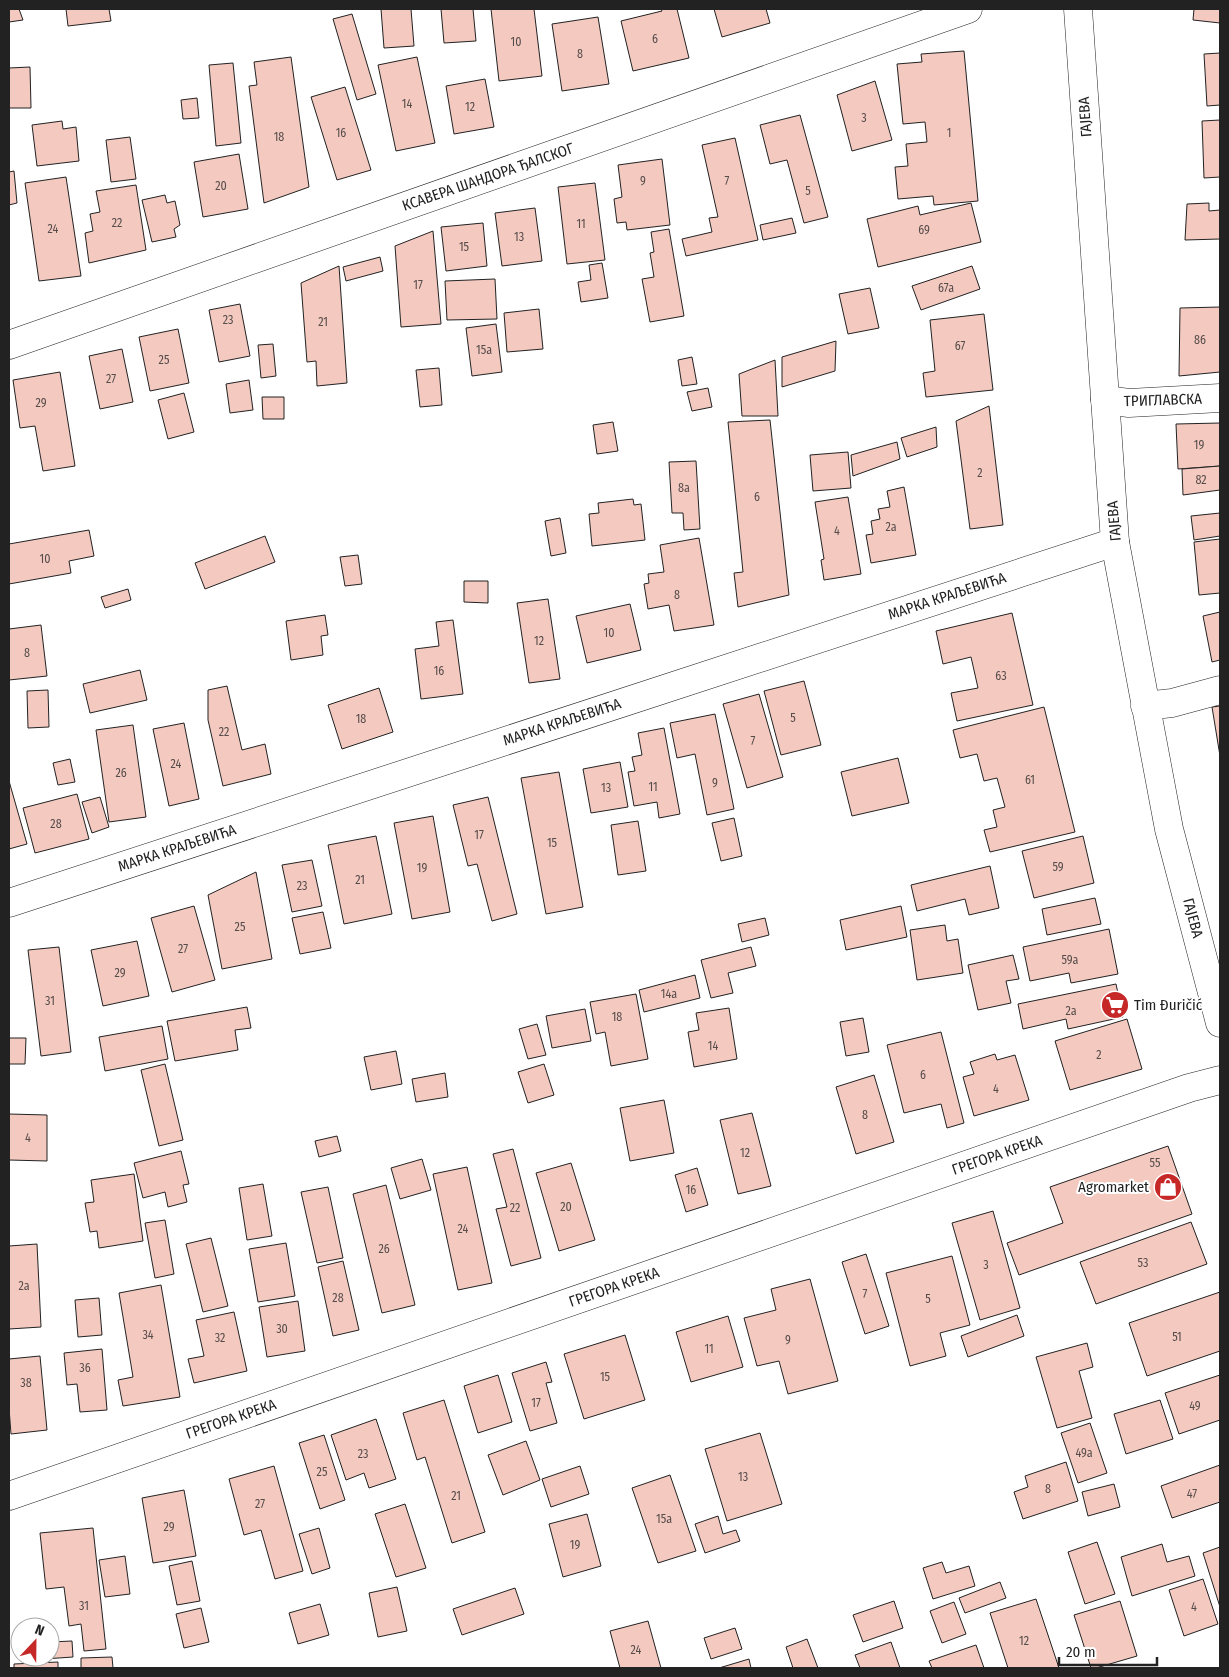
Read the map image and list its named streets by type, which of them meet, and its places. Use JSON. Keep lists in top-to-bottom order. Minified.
{"streets":{"street":["ГАЈЕВА","КСАВЕРА ШАНДОРА ЂАЛСКОГ","ТРИГЛАВСКА","МАРКА КРАЉЕВИЋА","ГРЕГОРА КРЕКА"]},"crossings":[["ГАЈЕВА","ТРИГЛАВСКА"],["ГАЈЕВА","МАРКА КРАЉЕВИЋА"]],"places":{"supermarket":["Tim Đuričić"],"shop":["Agromarket"]},"house_numbers":["6","10","8","14","12","3","16","1","18","9","7","20","5","22","11","24","69","13","15","17","67a","23","21","86","67","15a","25","27","29","19","2","82","8a","6","2a","4","10","8","10","12","8","16","63","5","18","22","7","24","26","61","9","11","13","28","17","15","59","19","21","23","25","27","59a","29","14a","31","2a","18","14","2","6","4","8","4","12","55","16","20","22","24","26","53","3","2a","7","28","5","30","34","51","32","9","11","36","15","38","17","49","49a","23","25","13","8","47","21","27","15a","29","19","31","4","12","24"],"scale_bar":"20 m","north":"top"}
